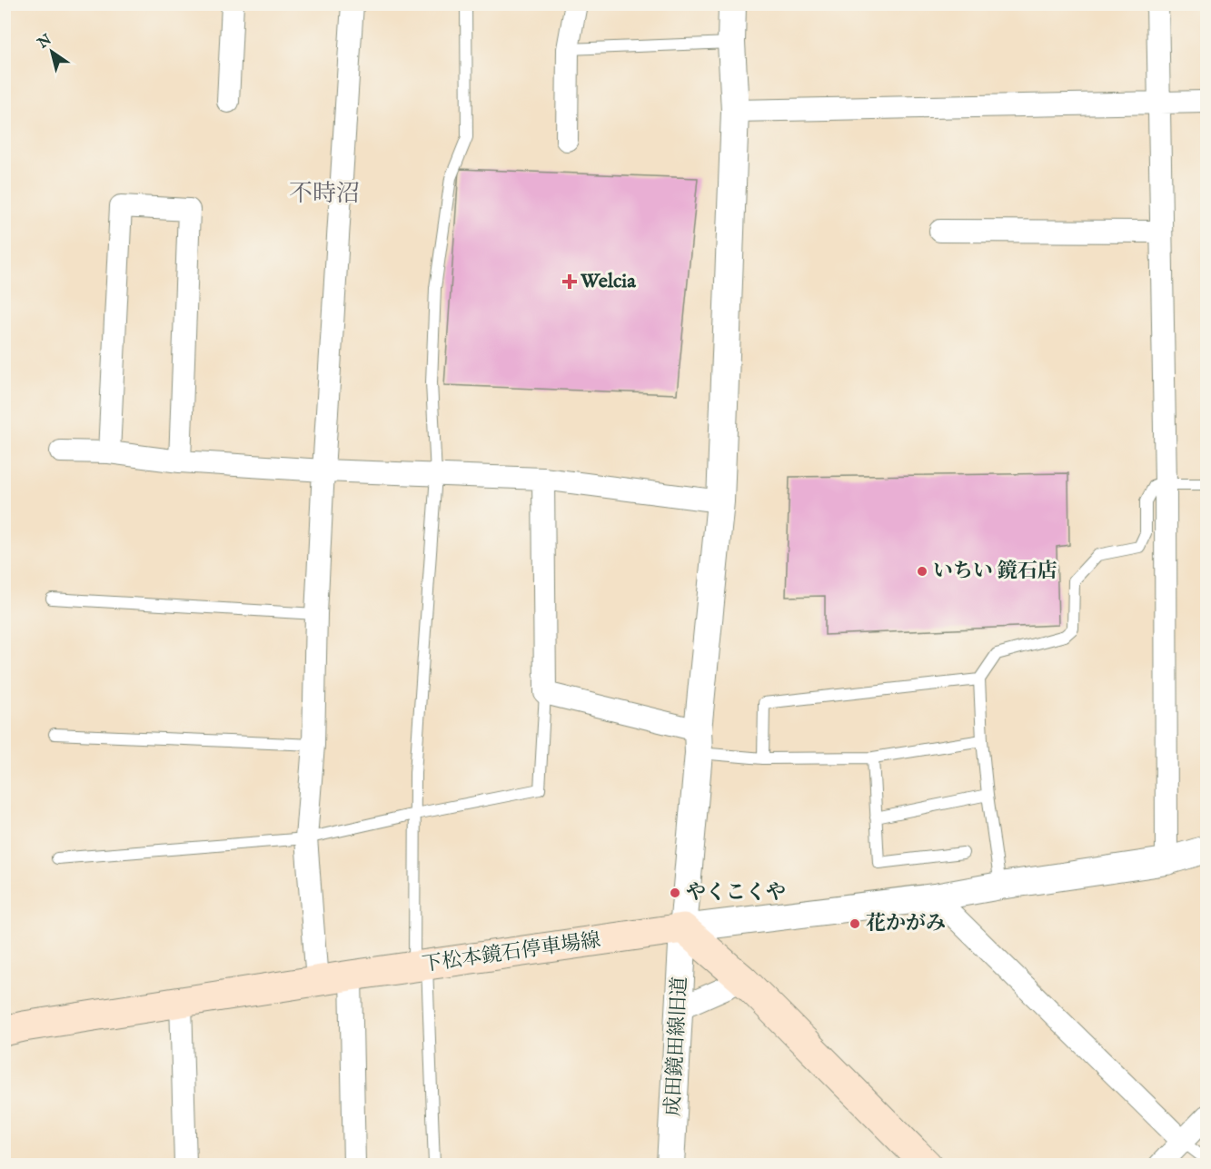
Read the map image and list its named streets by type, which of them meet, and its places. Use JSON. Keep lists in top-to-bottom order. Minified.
{"streets":{"main road":["下松本鏡石停車場線"],"street":["成田鏡田線旧道"]},"crossings":[["下松本鏡石停車場線","成田鏡田線旧道"]],"districts":["不時沼"],"places":{"health":["Welcia"],"other":["いちい 鏡石店","やくこくや","花かがみ"]},"north":"top left"}
